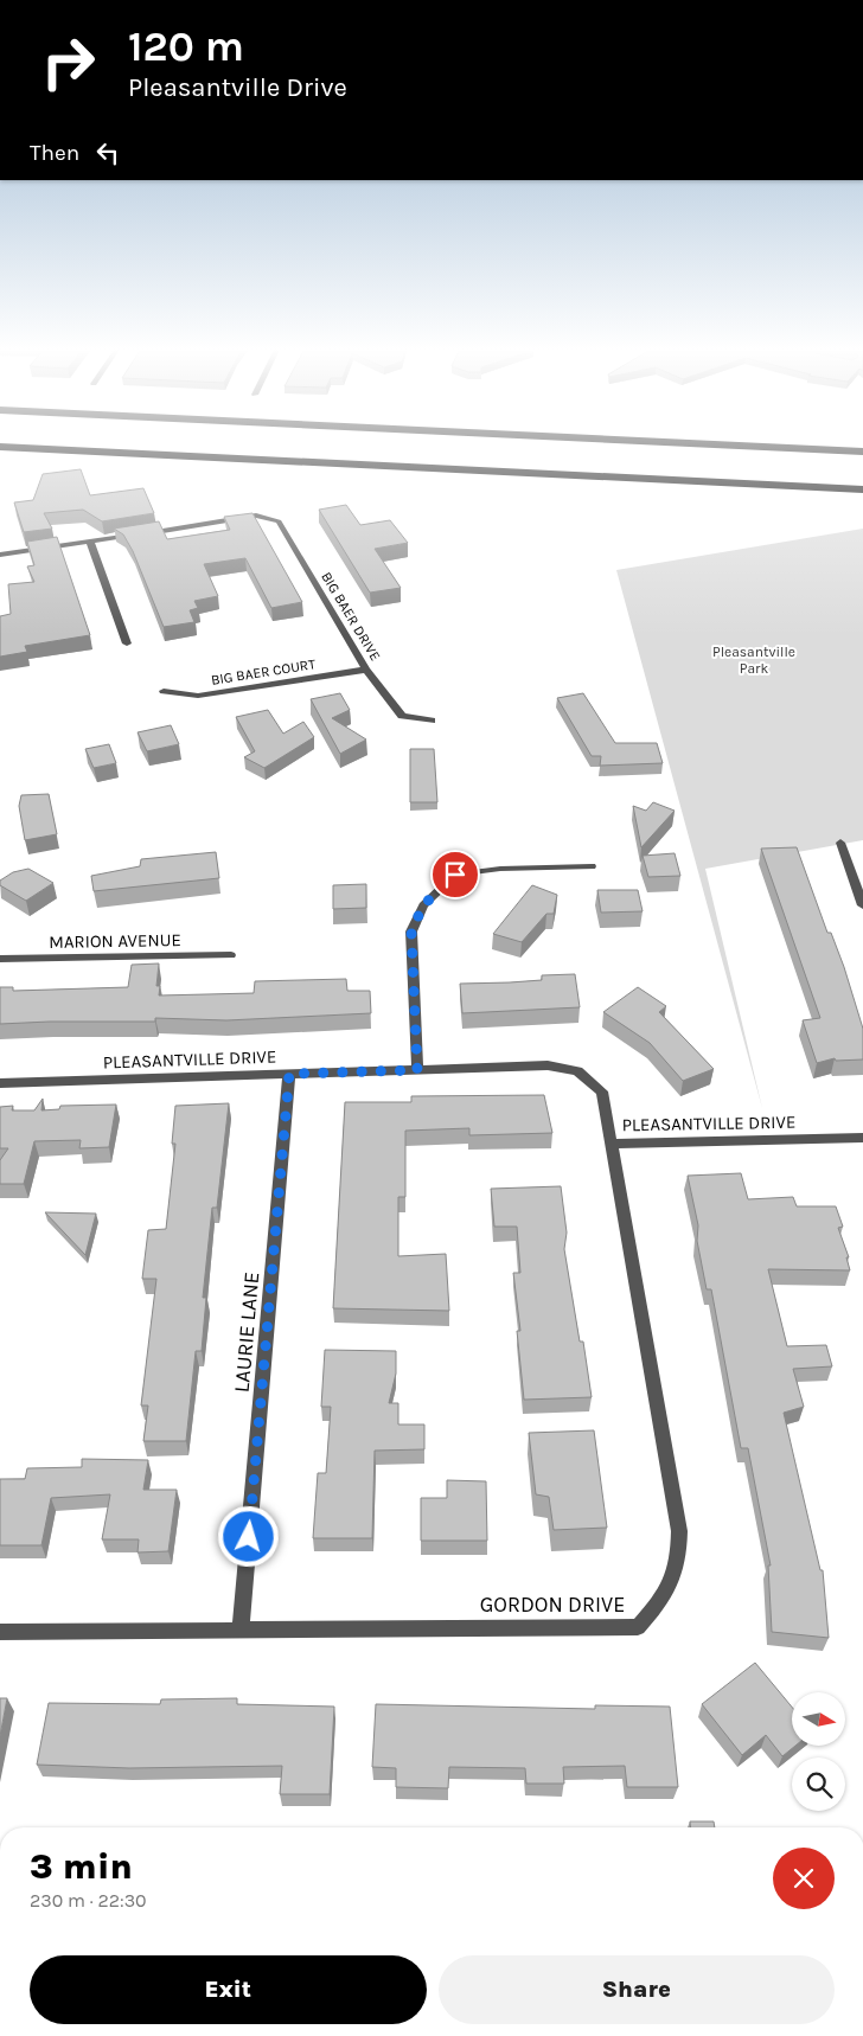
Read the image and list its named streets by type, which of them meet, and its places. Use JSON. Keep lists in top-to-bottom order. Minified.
{"streets":{"street":["BIG BAER DRIVE","BIG BAER COURT","PLEASANTVILLE DRIVE","LAURIE LANE","GORDON DRIVE"],"lane":["MARION AVENUE"]},"crossings":[["BIG BAER DRIVE","BIG BAER COURT"],["PLEASANTVILLE DRIVE","LAURIE LANE"],["PLEASANTVILLE DRIVE","GORDON DRIVE"],["LAURIE LANE","GORDON DRIVE"]],"parks":["Pleasantville Park"],"north":"right","page":{"turn":["120 m","Pleasantville Drive"],"then":"Then","heading":["3 min","230 m · 22:30"],"buttons":["Exit","Share"]}}
